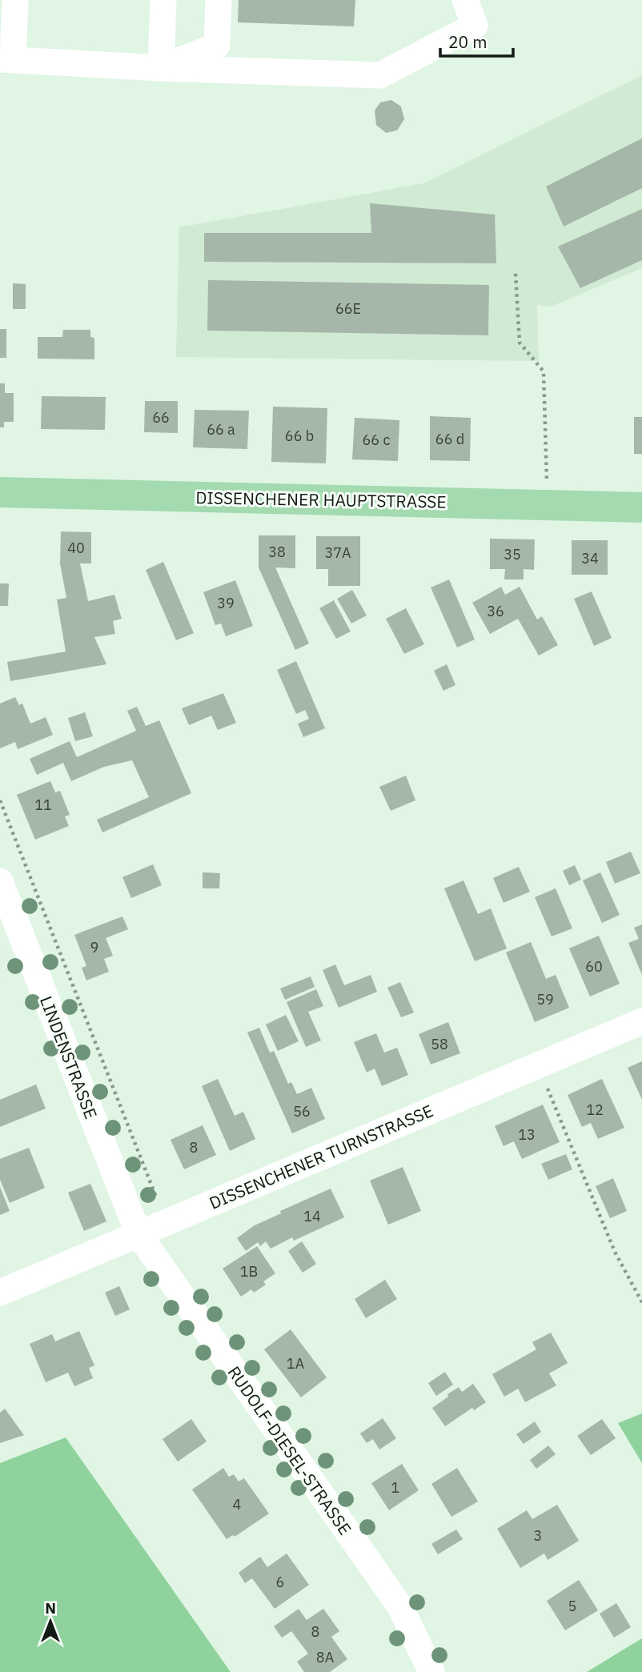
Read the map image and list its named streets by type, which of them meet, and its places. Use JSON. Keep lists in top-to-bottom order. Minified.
{"streets":{"main road":["DISSENCHENER HAUPTSTRASSE"],"street":["LINDENSTRASSE","DISSENCHENER TURNSTRASSE","RUDOLF-DIESEL-STRASSE"]},"crossings":[["LINDENSTRASSE","DISSENCHENER TURNSTRASSE"],["LINDENSTRASSE","RUDOLF-DIESEL-STRASSE"],["DISSENCHENER TURNSTRASSE","RUDOLF-DIESEL-STRASSE"]],"house_numbers":["66E","66","66 a","66 b","66 d","66 c","40","38","37A","35","34","39","36","11","9","60","59","58","12","56","13","8","14","1B","1A","1","4","3","6","5","8","8A"],"scale_bar":"20 m","north":"top"}
